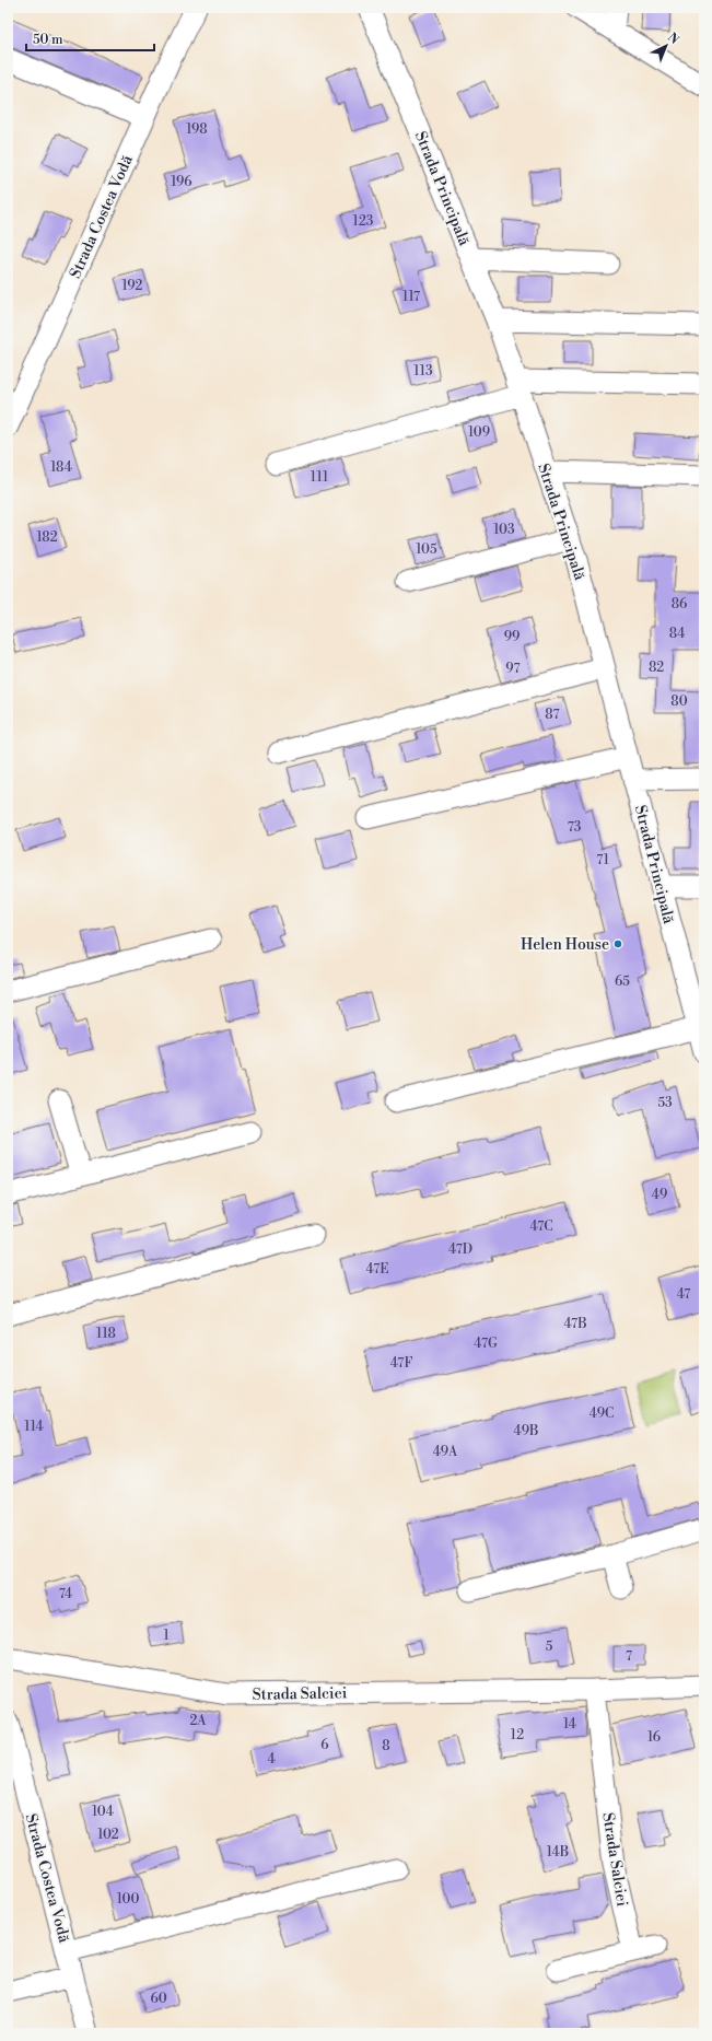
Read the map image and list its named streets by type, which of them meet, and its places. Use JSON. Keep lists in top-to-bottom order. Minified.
{"streets":{"street":["Strada Principală","Strada Costea Vodă","Strada Salciei"]},"places":["Helen House"],"house_numbers":["198","196","123","192","117","113","109","184","111","103","182","105","86","84","99","82","97","80","87","73","71","65","53","49","47C","47D","47E","47","47B","118","47G","47F","49C","114","49B","49A","74","1","5","7","2A","14","12","16","6","8","4","104","102","14B","100","60"],"scale_bar":"50 m","north":"top right"}
